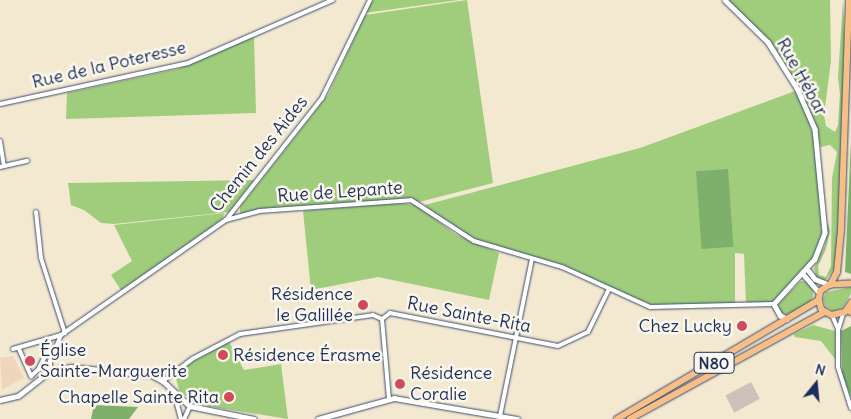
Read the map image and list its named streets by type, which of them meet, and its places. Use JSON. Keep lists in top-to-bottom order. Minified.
{"streets":{"main road":["N80"],"street":["Rue de la Poteresse","Rue Hébar","Chemin des Aides","Rue de Lepante","Rue Sainte-Rita"]},"crossings":[["Chemin des Aides","Rue de Lepante"],["Rue de Lepante","Rue Sainte-Rita"]],"places":["Résidence le Galillée","Chez Lucky","Résidence Érasme","Église Sainte-Marguerite","Résidence Coralie","Chapelle Sainte Rita"],"north":"top"}
